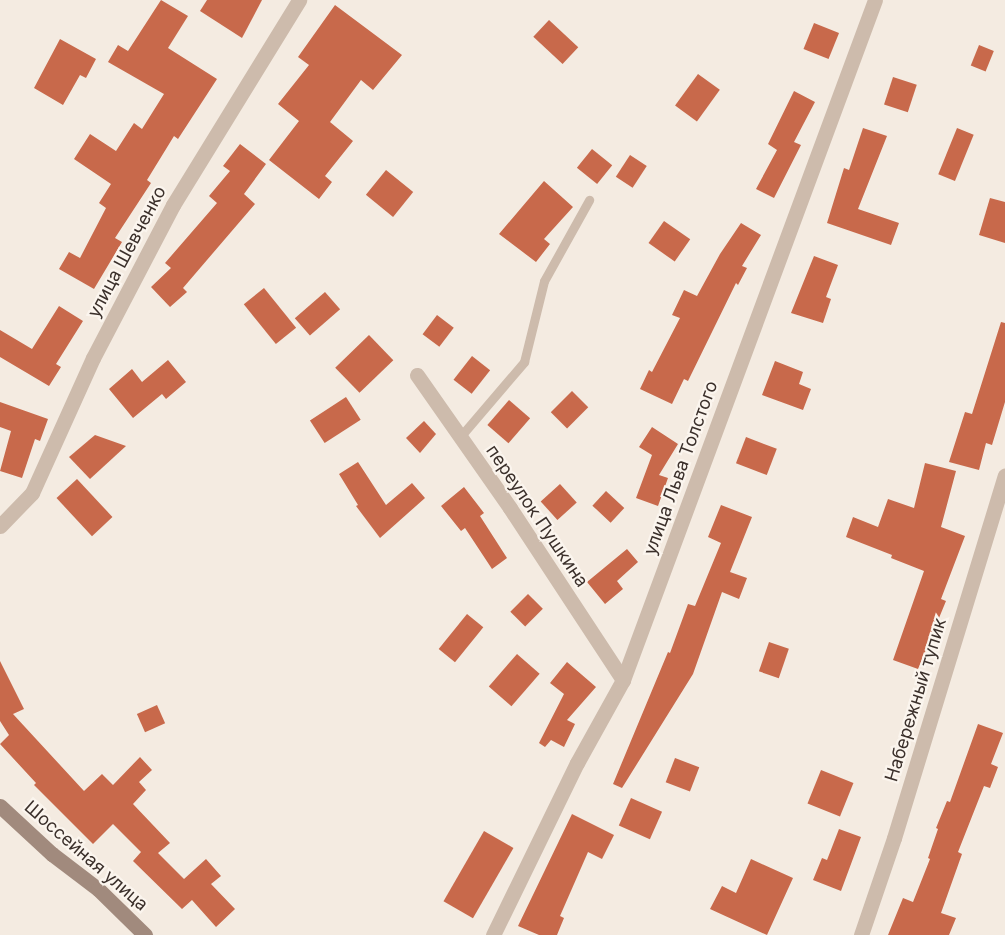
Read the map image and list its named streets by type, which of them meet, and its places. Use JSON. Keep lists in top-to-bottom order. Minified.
{"streets":{"main road":["Шоссейная улица"],"street":["улица Шевченко","улица Льва Толстого","переулок Пушкина","Набережный тупик"]},"crossings":[["улица Льва Толстого","переулок Пушкина"]]}
